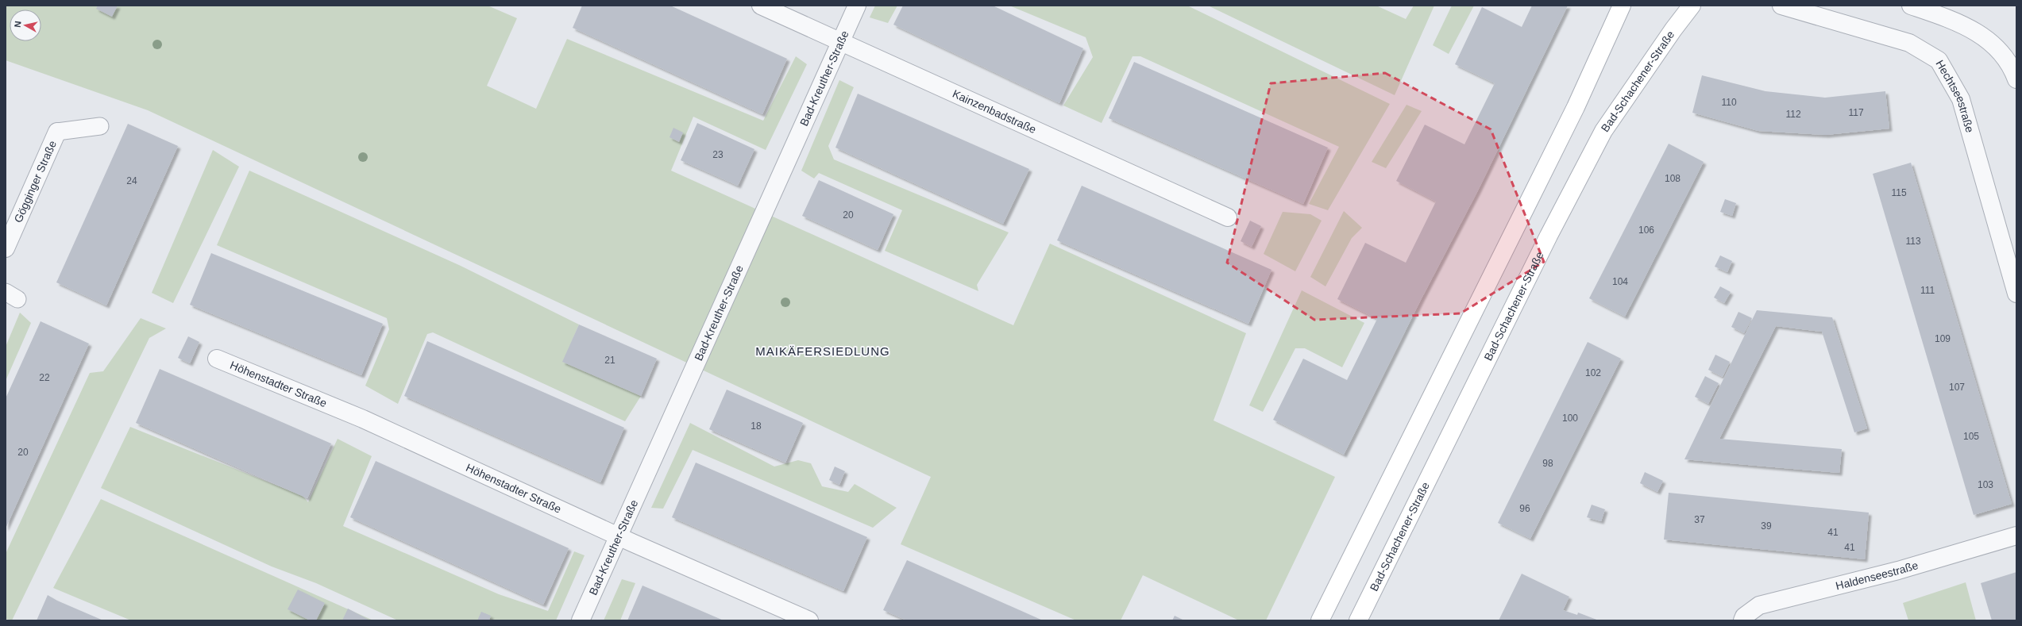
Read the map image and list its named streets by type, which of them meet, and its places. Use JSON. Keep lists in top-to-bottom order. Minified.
{"streets":{"main road":["Bad-Schachener-Straße"],"street":["Bad-Kreuther-Straße","Hechtseestraße","Kainzenbadstraße","Gögginger Straße","Höhenstadter Straße","Haldenseestraße"]},"crossings":[["Bad-Kreuther-Straße","Kainzenbadstraße"],["Bad-Kreuther-Straße","Höhenstadter Straße"]],"districts":["MAIKÄFERSIEDLUNG"],"house_numbers":["110","117","112","23","108","24","115","20","106","113","104","111","109","21","102","22","107","100","18","105","20","98","103","96","37","39","41","41"],"north":"left"}
